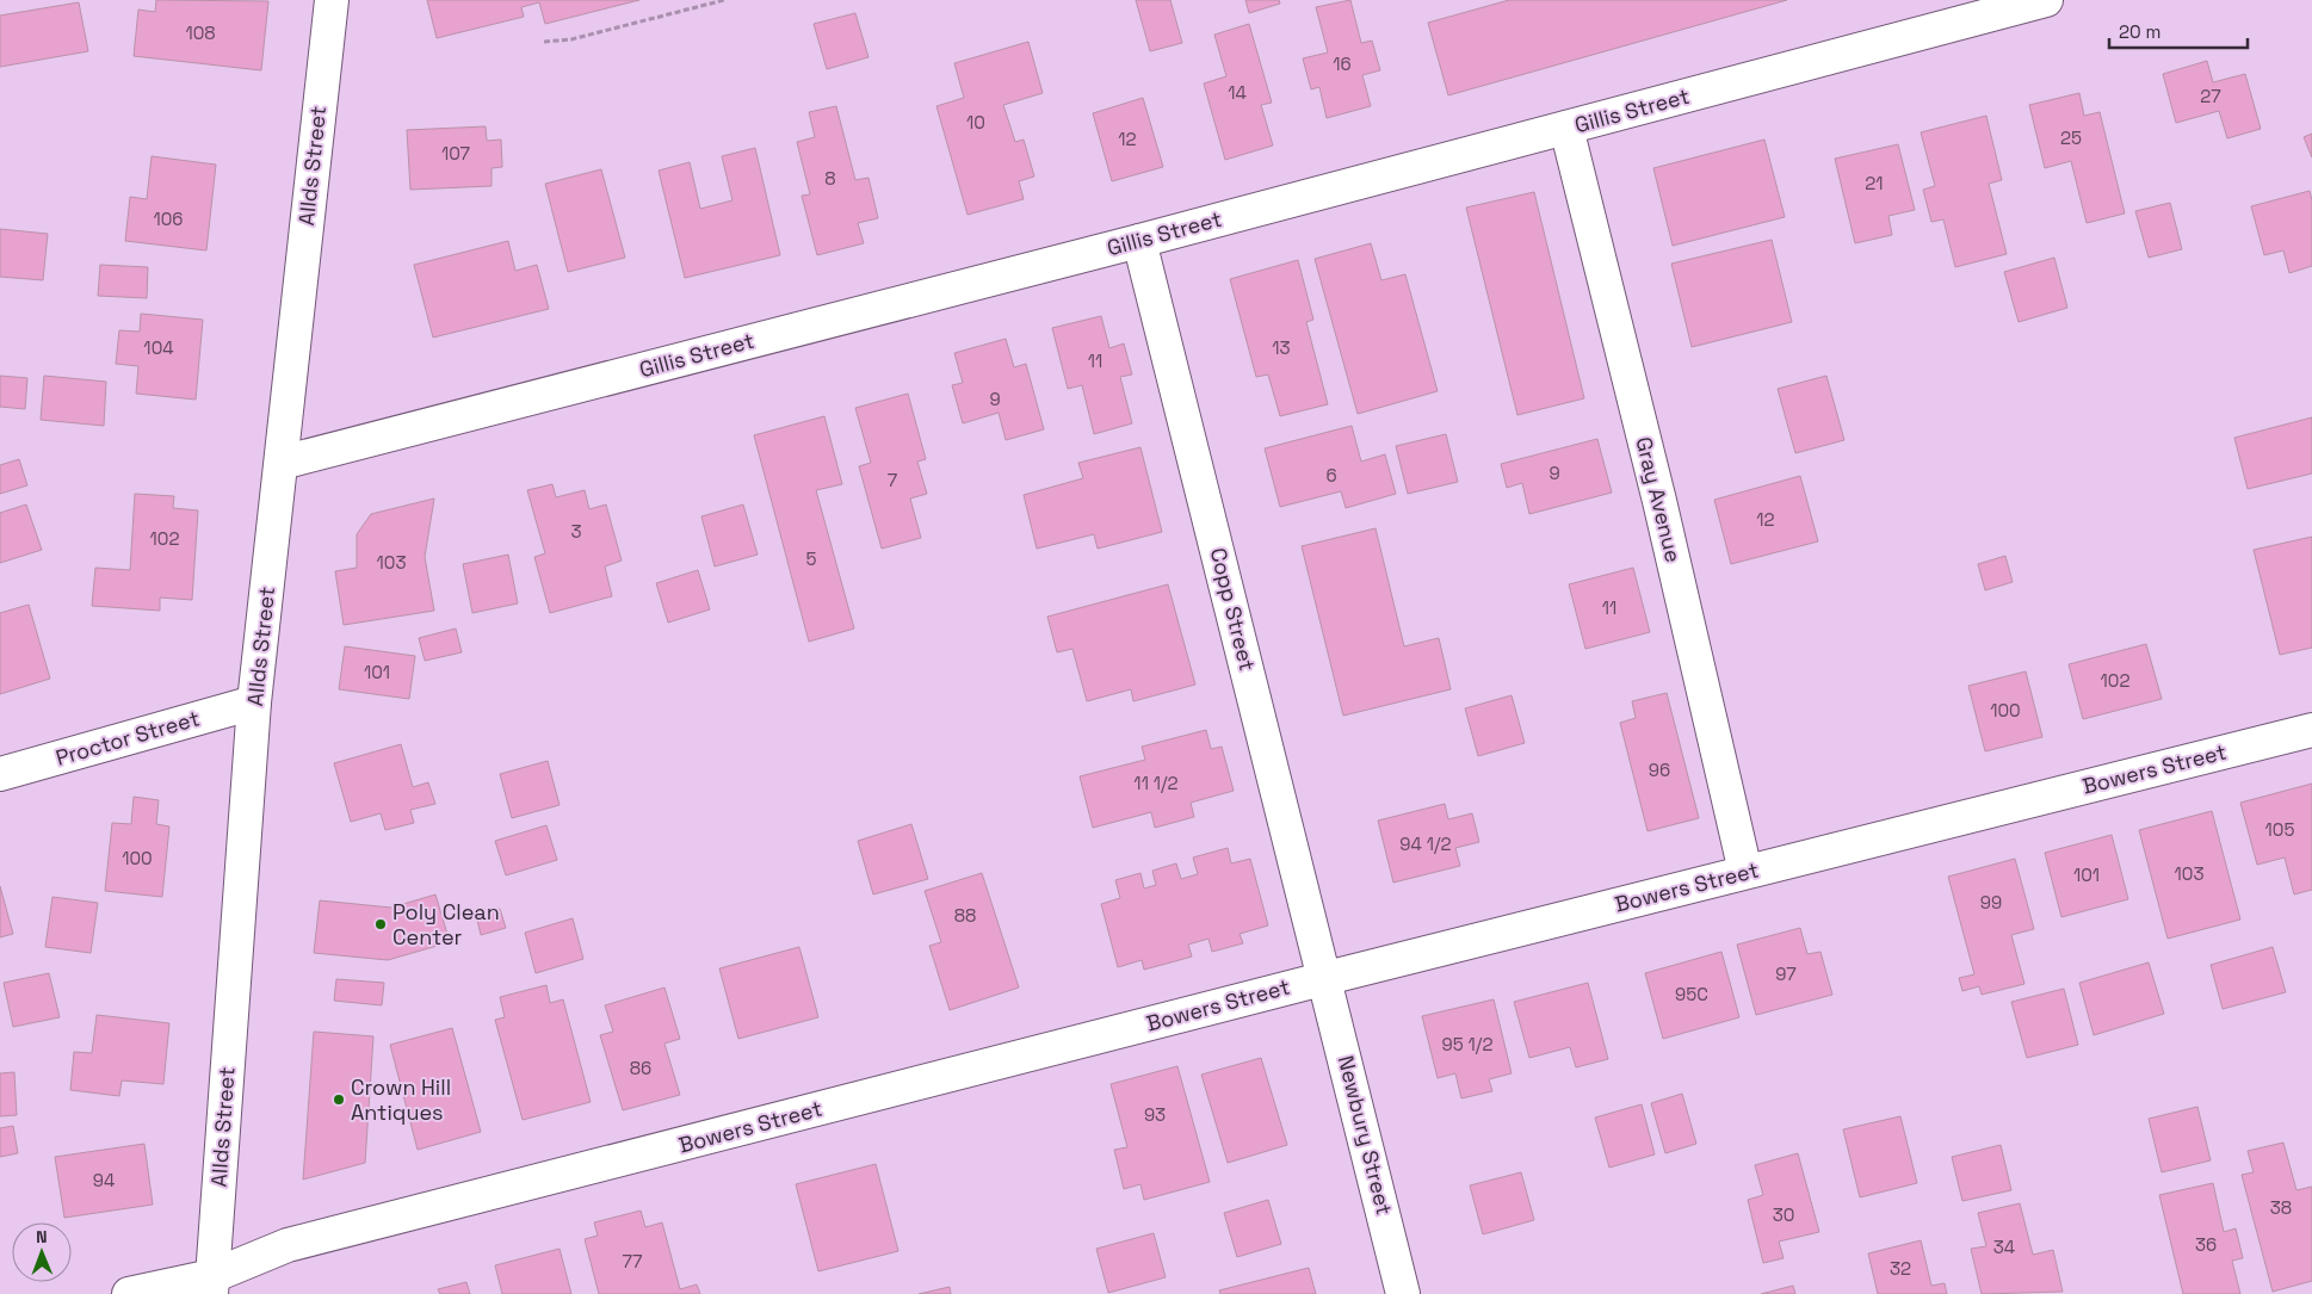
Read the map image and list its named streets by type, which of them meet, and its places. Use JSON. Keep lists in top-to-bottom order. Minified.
{"streets":{"street":["Gillis Street","Allds Street","Gray Avenue","Copp Street","Proctor Street","Bowers Street","Newbury Street"]},"crossings":[["Gillis Street","Allds Street"],["Gillis Street","Gray Avenue"],["Gillis Street","Copp Street"],["Allds Street","Proctor Street"],["Allds Street","Bowers Street"],["Gray Avenue","Bowers Street"],["Copp Street","Bowers Street"],["Copp Street","Newbury Street"],["Bowers Street","Newbury Street"]],"places":["Poly Clean Center","Crown Hill Antiques"],"house_numbers":["108","16","14","27","10","25","12","107","8","21","106","104","13","11","9","9","6","7","12","3","102","5","103","11","101","102","100","96","11 1/2","105","94 1/2","100","103","101","99","88","97","95C","95 1/2","86","93","94","38","30","36","34","77","32"],"scale_bar":"20 m","north":"top"}
